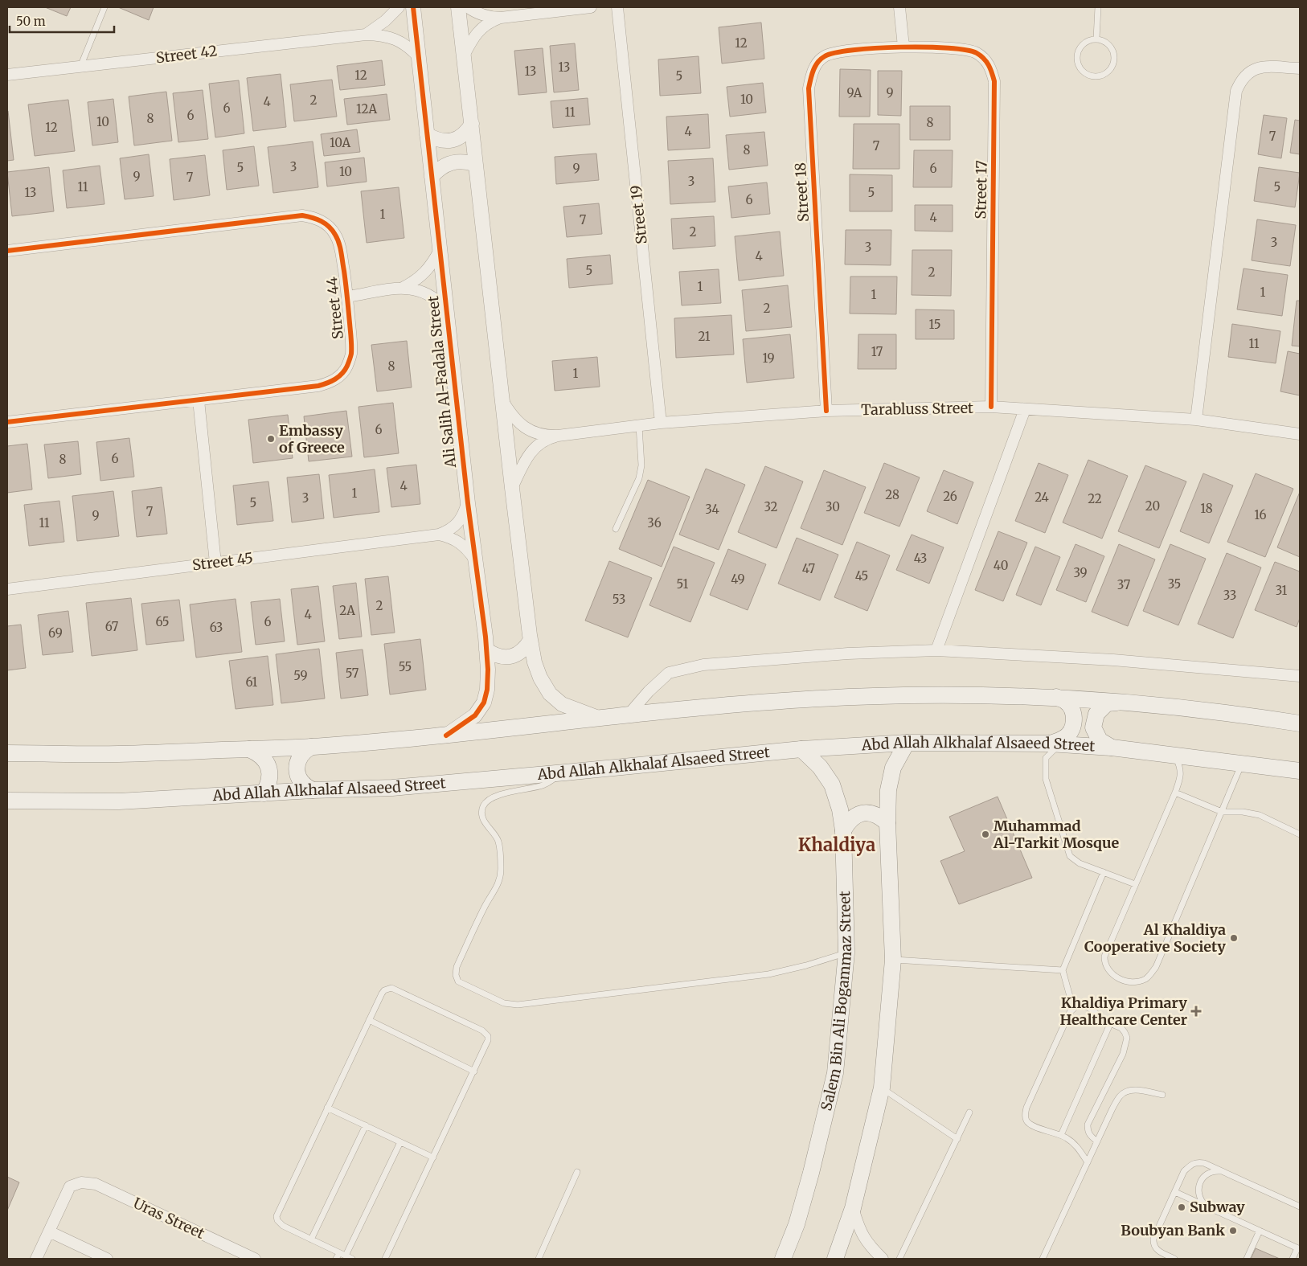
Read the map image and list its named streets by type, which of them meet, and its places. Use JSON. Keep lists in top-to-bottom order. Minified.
{"streets":{"main road":["Abd Allah Alkhalaf Alsaeed Street","Salem Bin Ali Bogammaz Street"],"street":["Street 42","Street 17","Street 18","Street 19","Street 44","Ali Salih Al-Fadala Street","Tarabluss Street","Street 45","Uras Street"]},"crossings":[["Street 42","Ali Salih Al-Fadala Street"],["Street 17","Street 18"],["Street 17","Tarabluss Street"],["Street 18","Tarabluss Street"],["Street 19","Tarabluss Street"],["Street 44","Ali Salih Al-Fadala Street"],["Ali Salih Al-Fadala Street","Street 45"],["Abd Allah Alkhalaf Alsaeed Street","Salem Bin Ali Bogammaz Street"]],"districts":["Khaldiya"],"places":{"other":["Embassy of Greece","Muhammad Al-Tarkit Mosque","Al Khaldiya Cooperative Society","Subway","Boubyan Bank"],"health":["Khaldiya Primary Healthcare Center"]},"house_numbers":["12","13","13","12","5","9A","9","10","2","4","6","12A","11","6","8","10","8","12","4","7","10A","7","8","3","5","9","6","10","9","7","3","11","5","13","5","6","1","4","7","2","3","3","4","5","2","1","1","1","2","15","21","11","17","19","8","1","6","6","8","4","1","28","26","24","3","22","5","20","32","30","18","34","7","16","9","11","36","43","40","47","39","45","49","51","35","37","31","33","53","2","2A","4","65","6","67","63","69","55","57","59","61"],"scale_bar":"50 m"}
